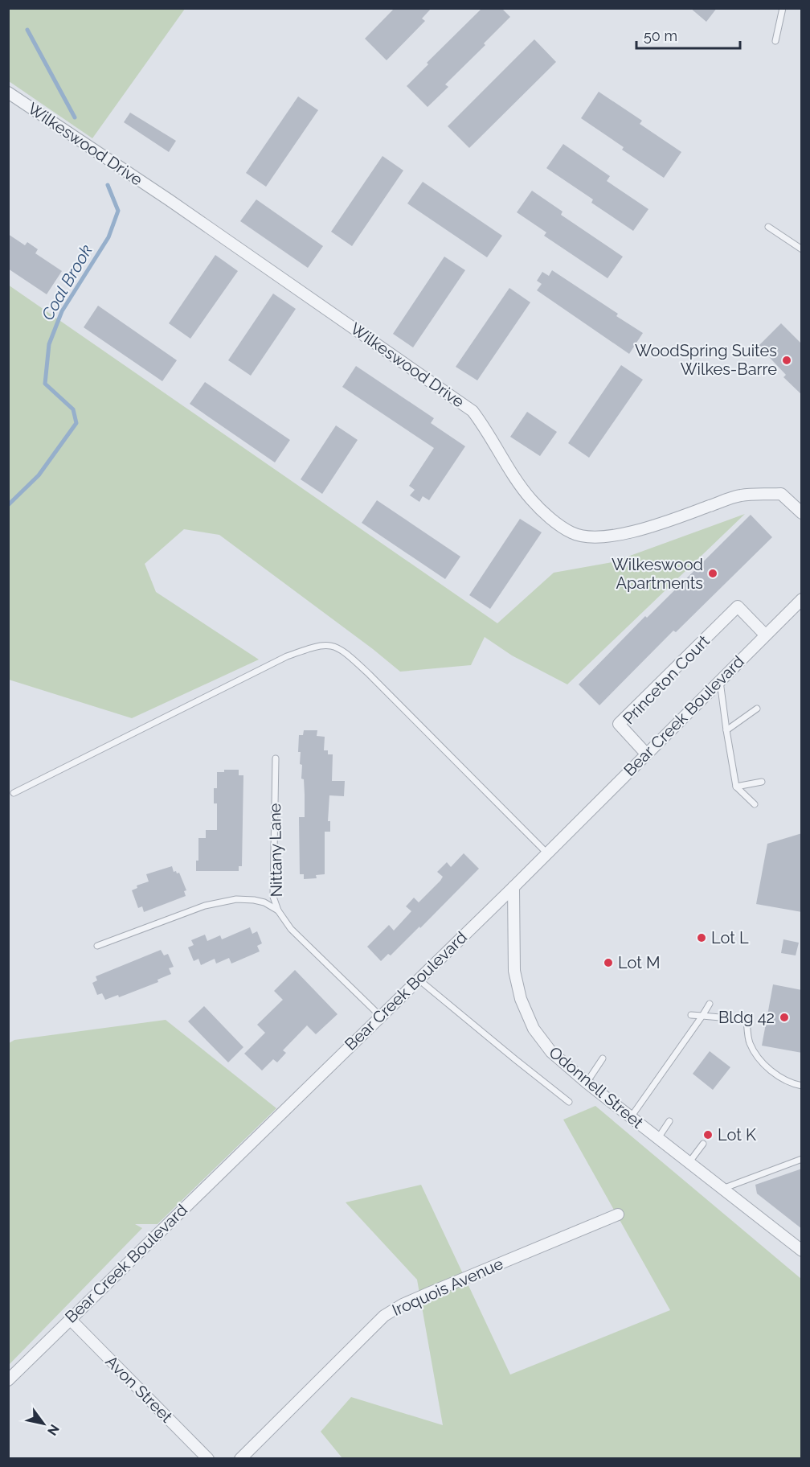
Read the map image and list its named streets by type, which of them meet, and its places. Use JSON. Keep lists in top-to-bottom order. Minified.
{"streets":{"street":["Wilkeswood Drive","Princeton Court","Bear Creek Boulevard","Odonnell Street","Iroquois Avenue","Avon Street"],"lane":["Nittany Lane"]},"crossings":[["Princeton Court","Bear Creek Boulevard"],["Bear Creek Boulevard","Nittany Lane"],["Bear Creek Boulevard","Odonnell Street"],["Bear Creek Boulevard","Avon Street"]],"water":["Coal Brook"],"places":["WoodSpring Suites Wilkes-Barre","Wilkeswood Apartments","Lot L","Lot M","Bldg 42","Lot K"],"scale_bar":"50 m","north":"bottom right"}
